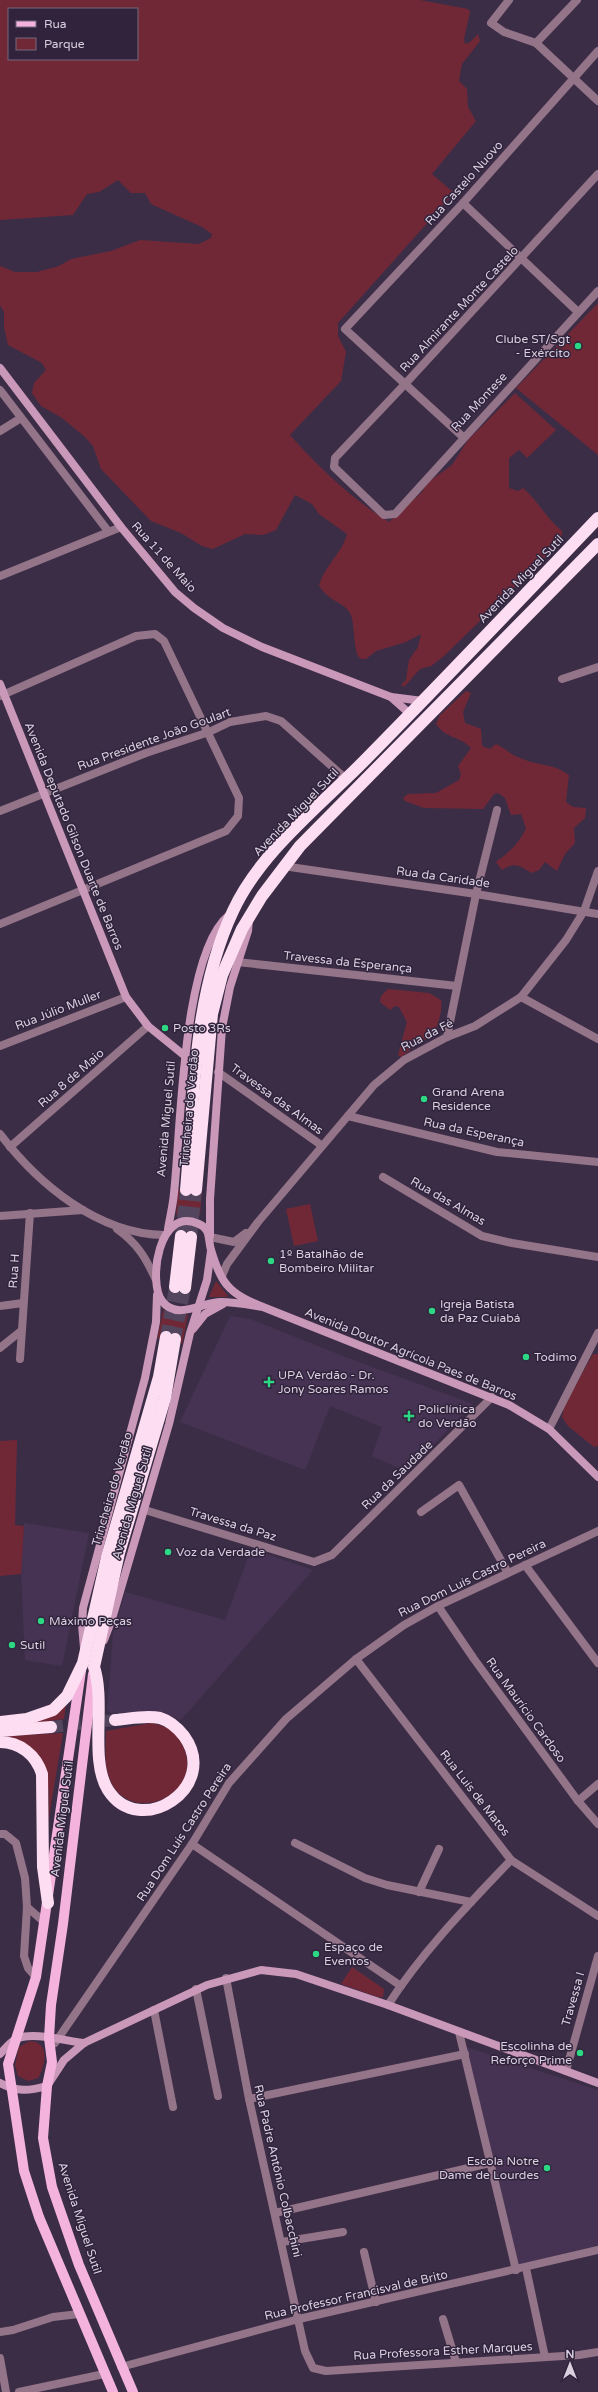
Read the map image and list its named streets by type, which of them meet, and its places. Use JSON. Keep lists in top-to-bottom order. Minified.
{"streets":{"highway":["Avenida Miguel Sutil","Trincheira do Verdão"],"street":["Rua Castelo Nuovo","Rua Almirante Monte Castelo","Rua Montese","Rua 11 de Maio","Rua Presidente João Goulart","Avenida Deputado Gilson Duarte de Barros","Rua da Caridade","Travessa da Esperança","Rua Júlio Muller","Rua da Fé","Rua 8 de Maio","Travessa das Almas","Rua da Esperança","Rua das Almas","Rua H","Avenida Doutor Agrícola Paes de Barros","Rua da Saudade","Travessa da Paz","Rua Dom Luís Castro Pereira","Rua Maurício Cardoso","Rua Luís de Matos","Travessa I","Rua Padre Antônio Colbacchini","Rua Professor Francisval de Brito","Rua Professora Esther Marques"]},"crossings":[["Rua Castelo Nuovo","Rua Almirante Monte Castelo"],["Rua Almirante Monte Castelo","Rua Montese"],["Rua 11 de Maio","Avenida Miguel Sutil"],["Avenida Miguel Sutil","Rua Presidente João Goulart"],["Avenida Miguel Sutil","Avenida Deputado Gilson Duarte de Barros"],["Avenida Miguel Sutil","Rua da Fé"],["Avenida Miguel Sutil","Trincheira do Verdão"],["Avenida Miguel Sutil","Avenida Doutor Agrícola Paes de Barros"],["Avenida Miguel Sutil","Travessa da Paz"],["Avenida Miguel Sutil","Rua Dom Luís Castro Pereira"],["Avenida Miguel Sutil","Rua Professor Francisval de Brito"],["Rua Presidente João Goulart","Avenida Deputado Gilson Duarte de Barros"],["Avenida Deputado Gilson Duarte de Barros","Rua Júlio Muller"],["Avenida Deputado Gilson Duarte de Barros","Rua 8 de Maio"],["Rua da Caridade","Rua da Fé"],["Rua da Fé","Travessa das Almas"],["Rua da Fé","Rua da Esperança"],["Rua da Fé","Avenida Doutor Agrícola Paes de Barros"],["Avenida Doutor Agrícola Paes de Barros","Rua da Saudade"],["Rua da Saudade","Travessa da Paz"],["Rua Dom Luís Castro Pereira","Rua Maurício Cardoso"],["Rua Dom Luís Castro Pereira","Rua Luís de Matos"],["Rua Padre Antônio Colbacchini","Rua Professor Francisval de Brito"],["Rua Padre Antônio Colbacchini","Rua Professora Esther Marques"]],"places":{"other":["Clube ST/Sgt - Exército","Posto 3Rs","Grand Arena Residence","1º Batalhão de Bombeiro Militar","Igreja Batista da Paz Cuiabá","Todimo","Voz da Verdade","Máximo Peças","Sutil","Espaço de Eventos","Escolinha de Reforço Prime","Escola Notre Dame de Lourdes"],"health":["UPA Verdão - Dr. Jony Soares Ramos","Policlínica do Verdão"]},"legend":["Rua","Parque"],"north":"top"}
